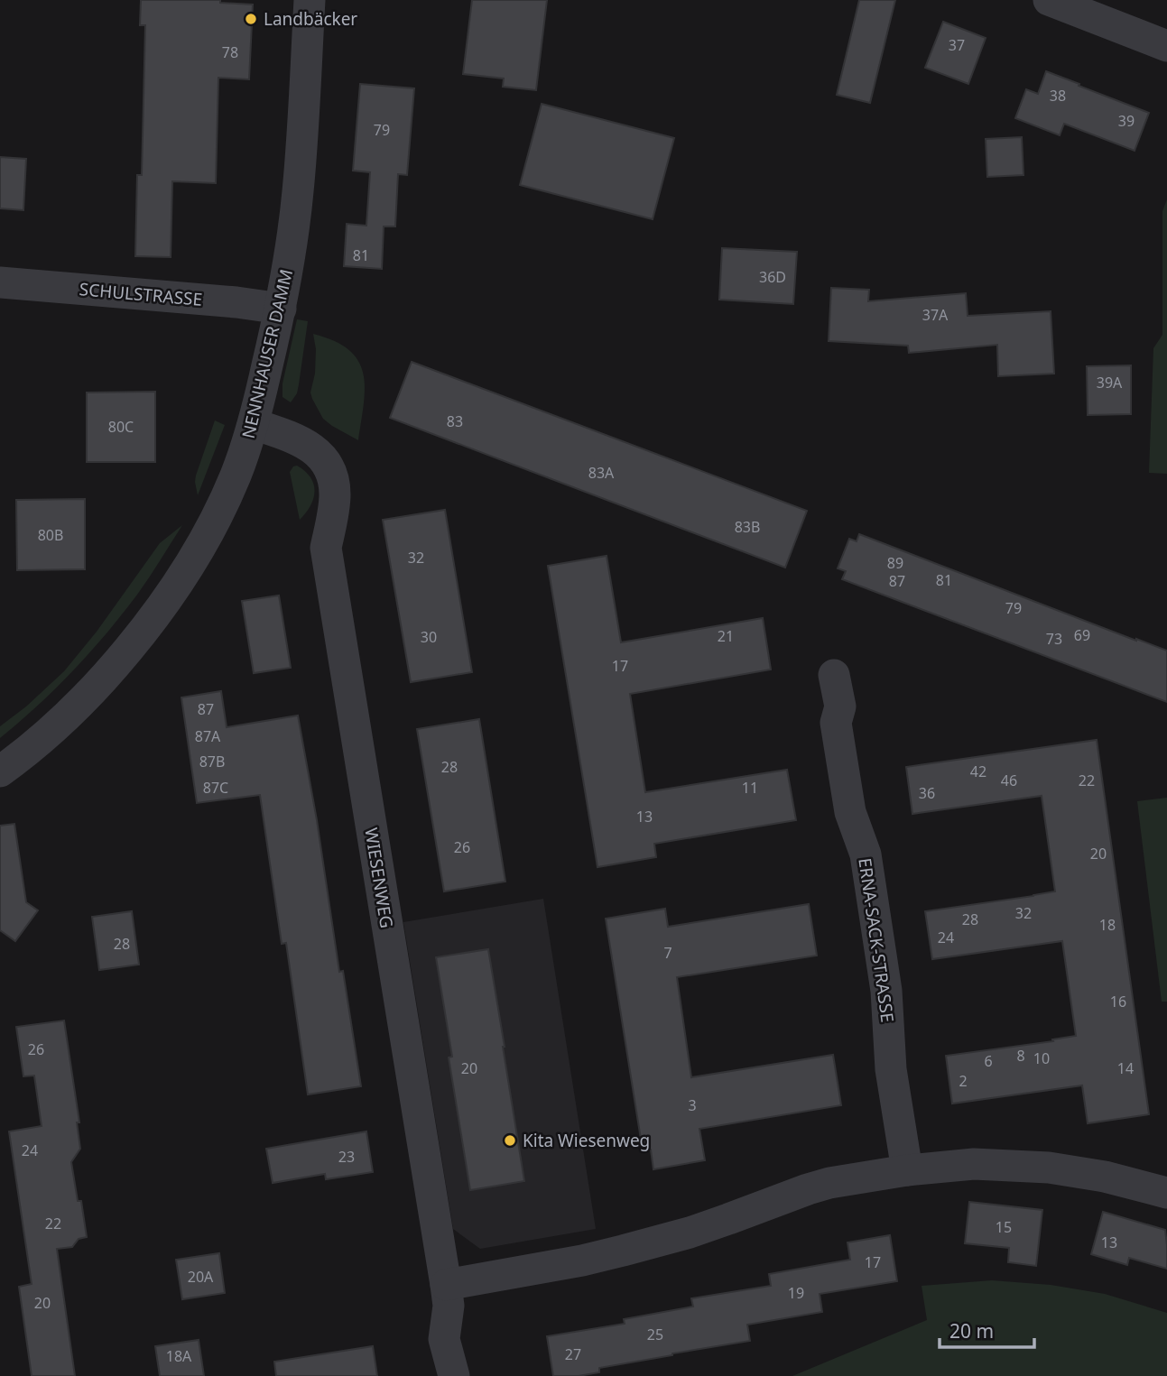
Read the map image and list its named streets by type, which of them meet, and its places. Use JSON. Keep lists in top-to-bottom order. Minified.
{"streets":{"street":["SCHULSTRASSE","NENNHAUSER DAMM","WIESENWEG","ERNA-SACK-STRASSE"]},"crossings":[["SCHULSTRASSE","NENNHAUSER DAMM"],["NENNHAUSER DAMM","WIESENWEG"]],"places":["Landbäcker","Kita Wiesenweg"],"house_numbers":["37","78","38","39","79","81","36D","37A","39A","83","80C","83A","83B","80B","32","89","81","87","79","69","21","30","73","17","87","87A","87B","28","42","46","22","87C","11","36","13","26","20","32","28","18","24","28","7","16","26","8","10","6","20","14","2","3","24","23","22","15","13","17","20A","19","20","25","27","18A"],"scale_bar":"20 m"}
